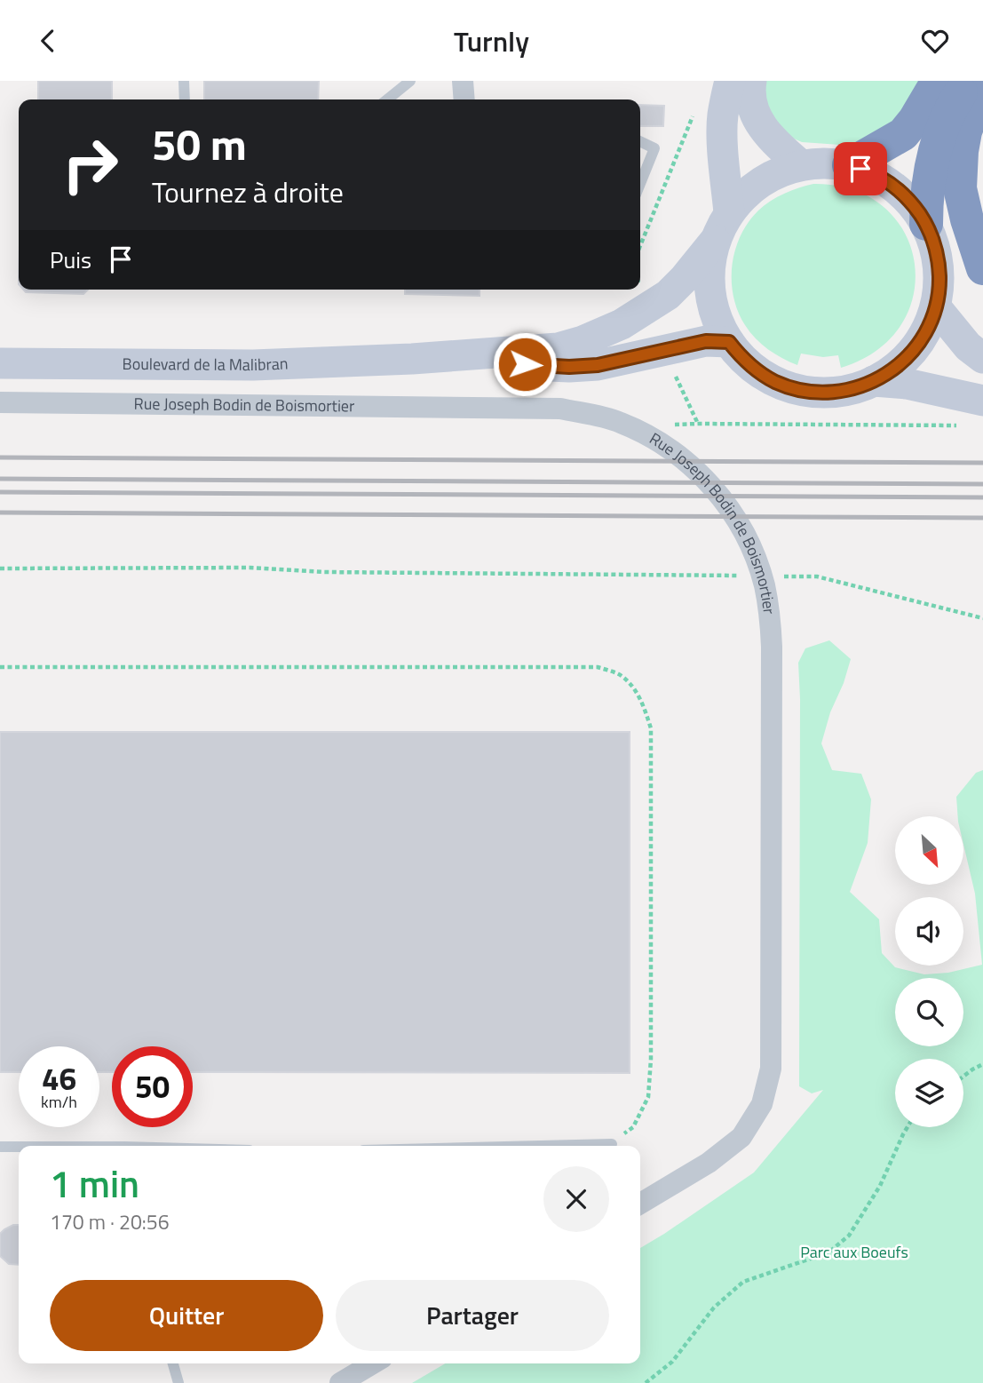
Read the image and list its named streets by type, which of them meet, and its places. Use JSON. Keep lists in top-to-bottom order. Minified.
{"streets":{"main road":["Boulevard de la Malibran"],"street":["Rue Joseph Bodin de Boismortier"]},"parks":["Parc aux Boeufs"],"north":"bottom right","page":{"header":"Turnly","turn":["50 m","Tournez à droite"],"then":"Puis","speed":"46 km/h","limit":"50","heading":["1 min","170 m · 20:56"],"buttons":["Quitter","Partager"]}}
